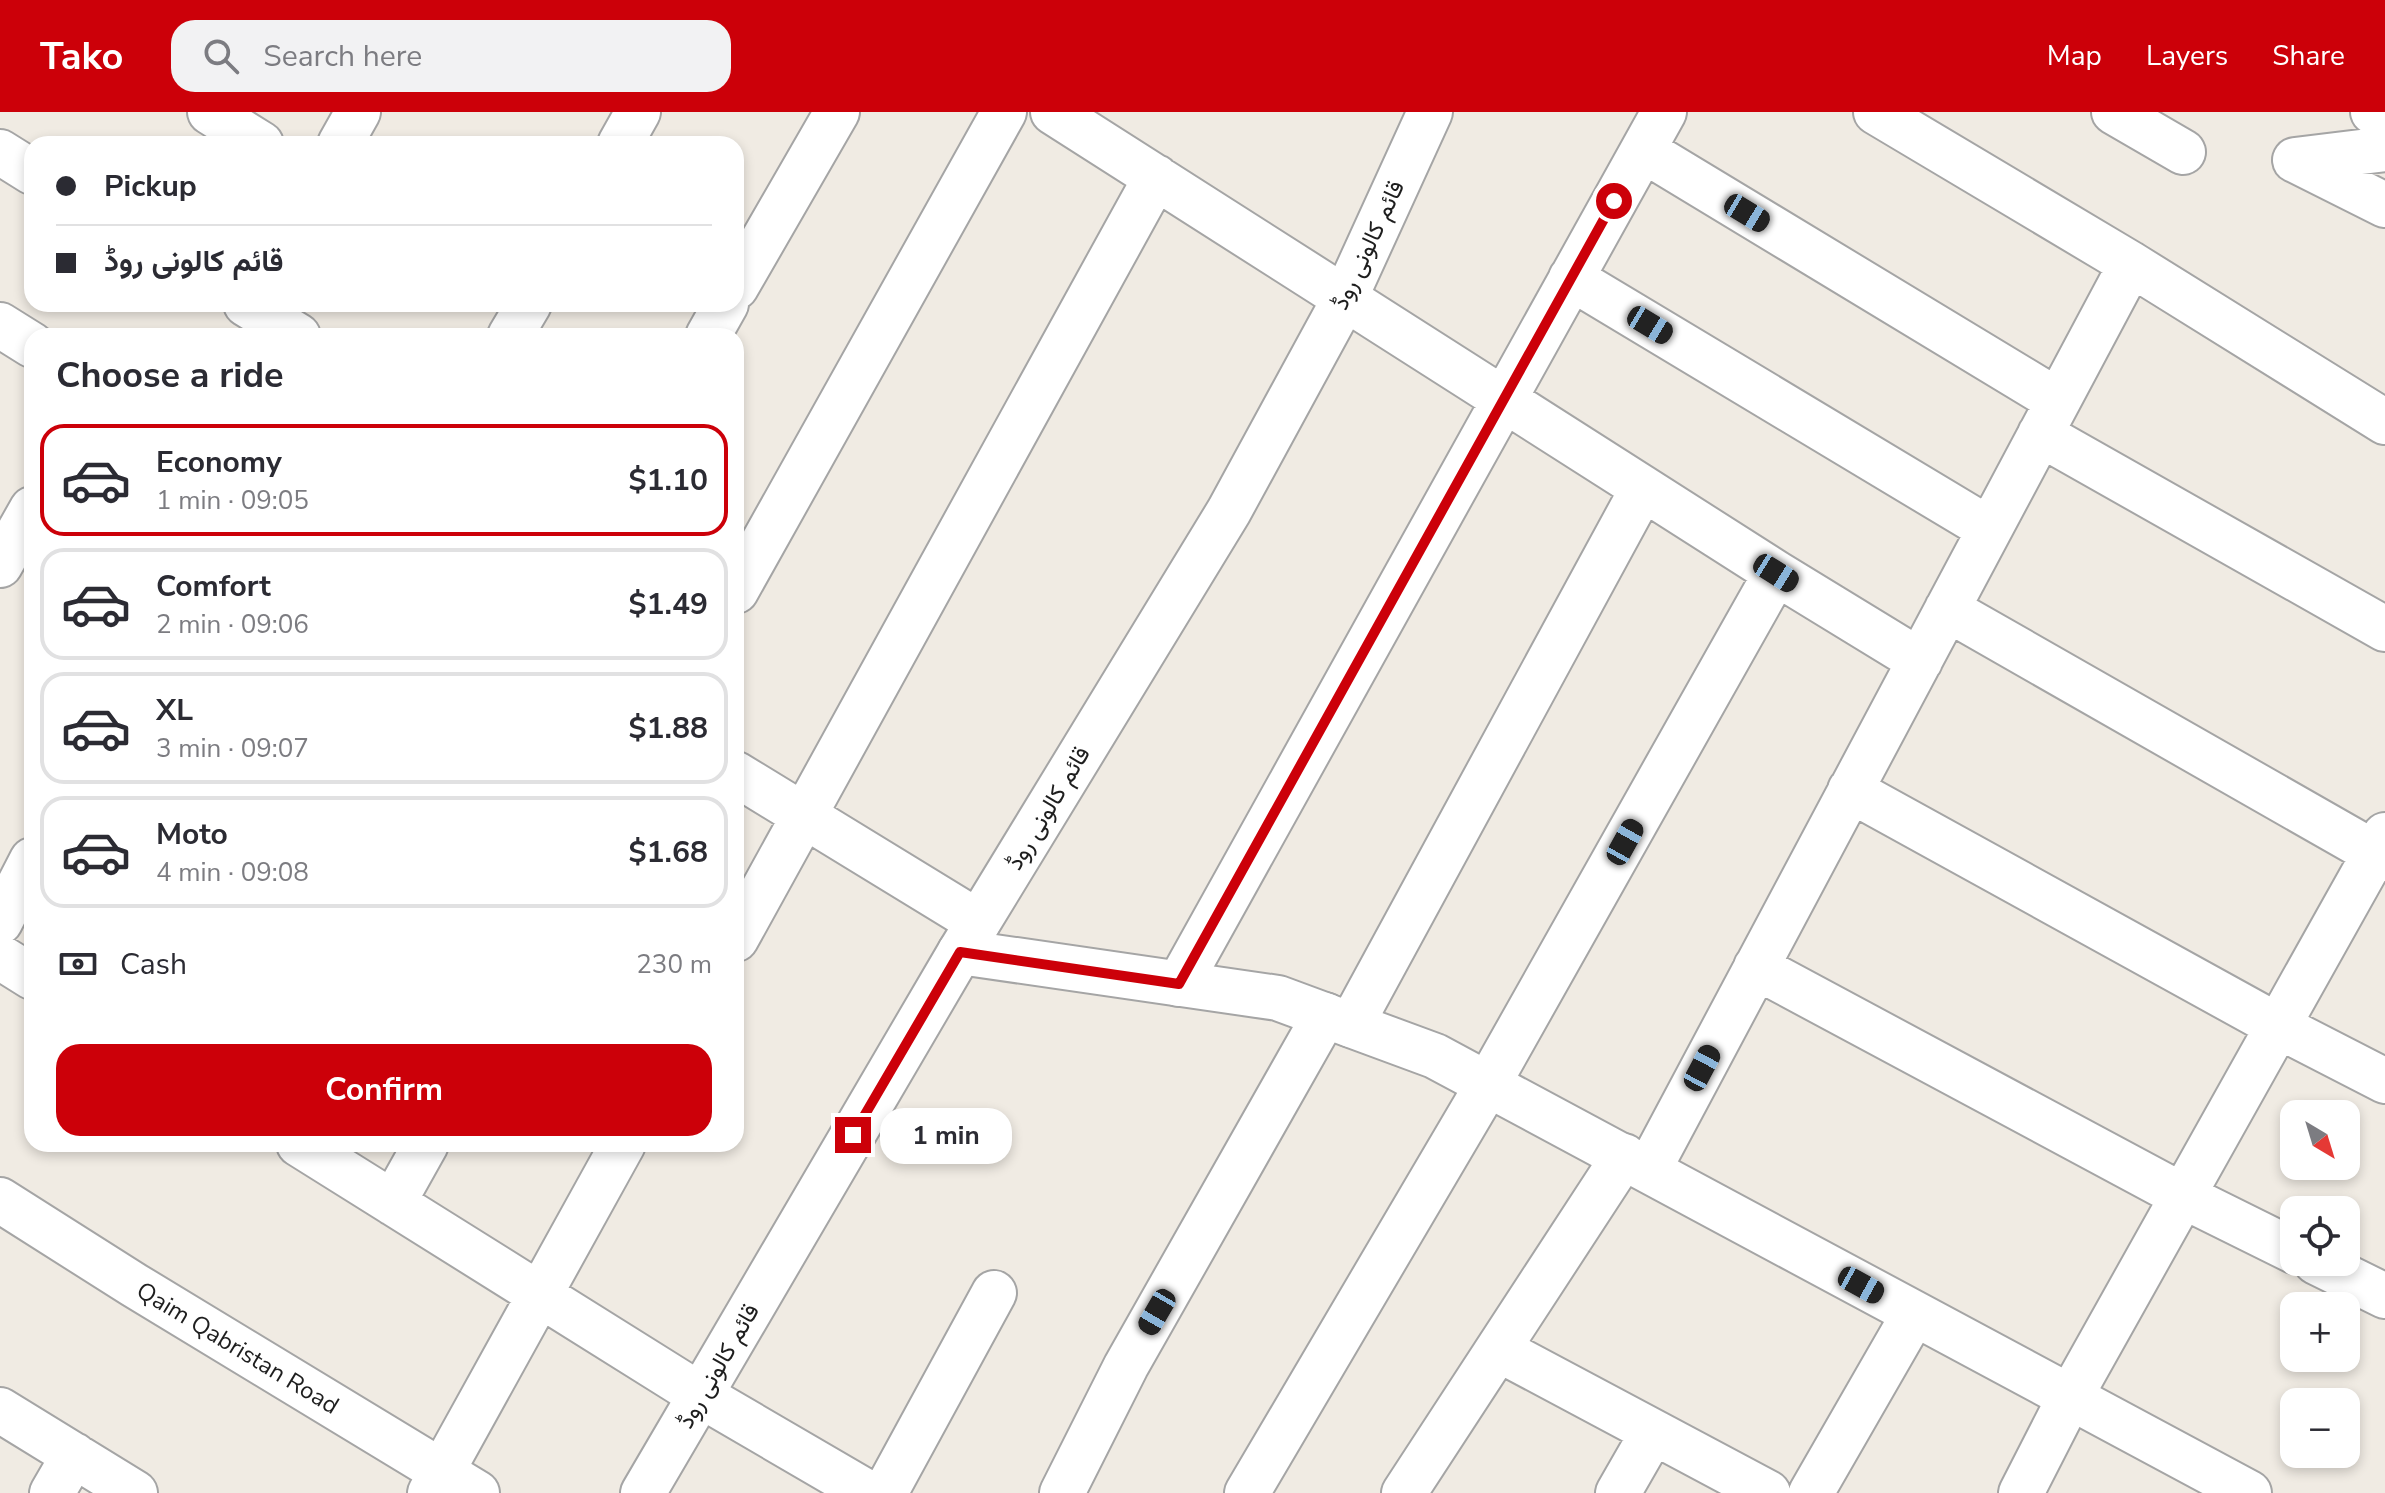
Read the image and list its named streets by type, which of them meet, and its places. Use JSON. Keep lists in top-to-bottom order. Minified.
{"streets":{"street":["قائم کالونی روڈ","Qaim Qabristan Road"]},"north":"bottom right","page":{"header":"Tako","search":"Search here","nav":["Map","Layers","Share"],"banner":["Pickup","قائم کالونی روڈ"],"heading":"Choose a ride","list":[{"name":"Economy","note":"1 min · 09:05","value":"$1.10"},{"name":"Comfort","note":"2 min · 09:06","value":"$1.49"},{"name":"XL","note":"3 min · 09:07","value":"$1.88"},{"name":"Moto","note":"4 min · 09:08","value":"$1.68"}],"pay":["Cash","230 m"],"buttons":"Confirm","map_buttons":["+","−"],"bubble":"1 min"}}
